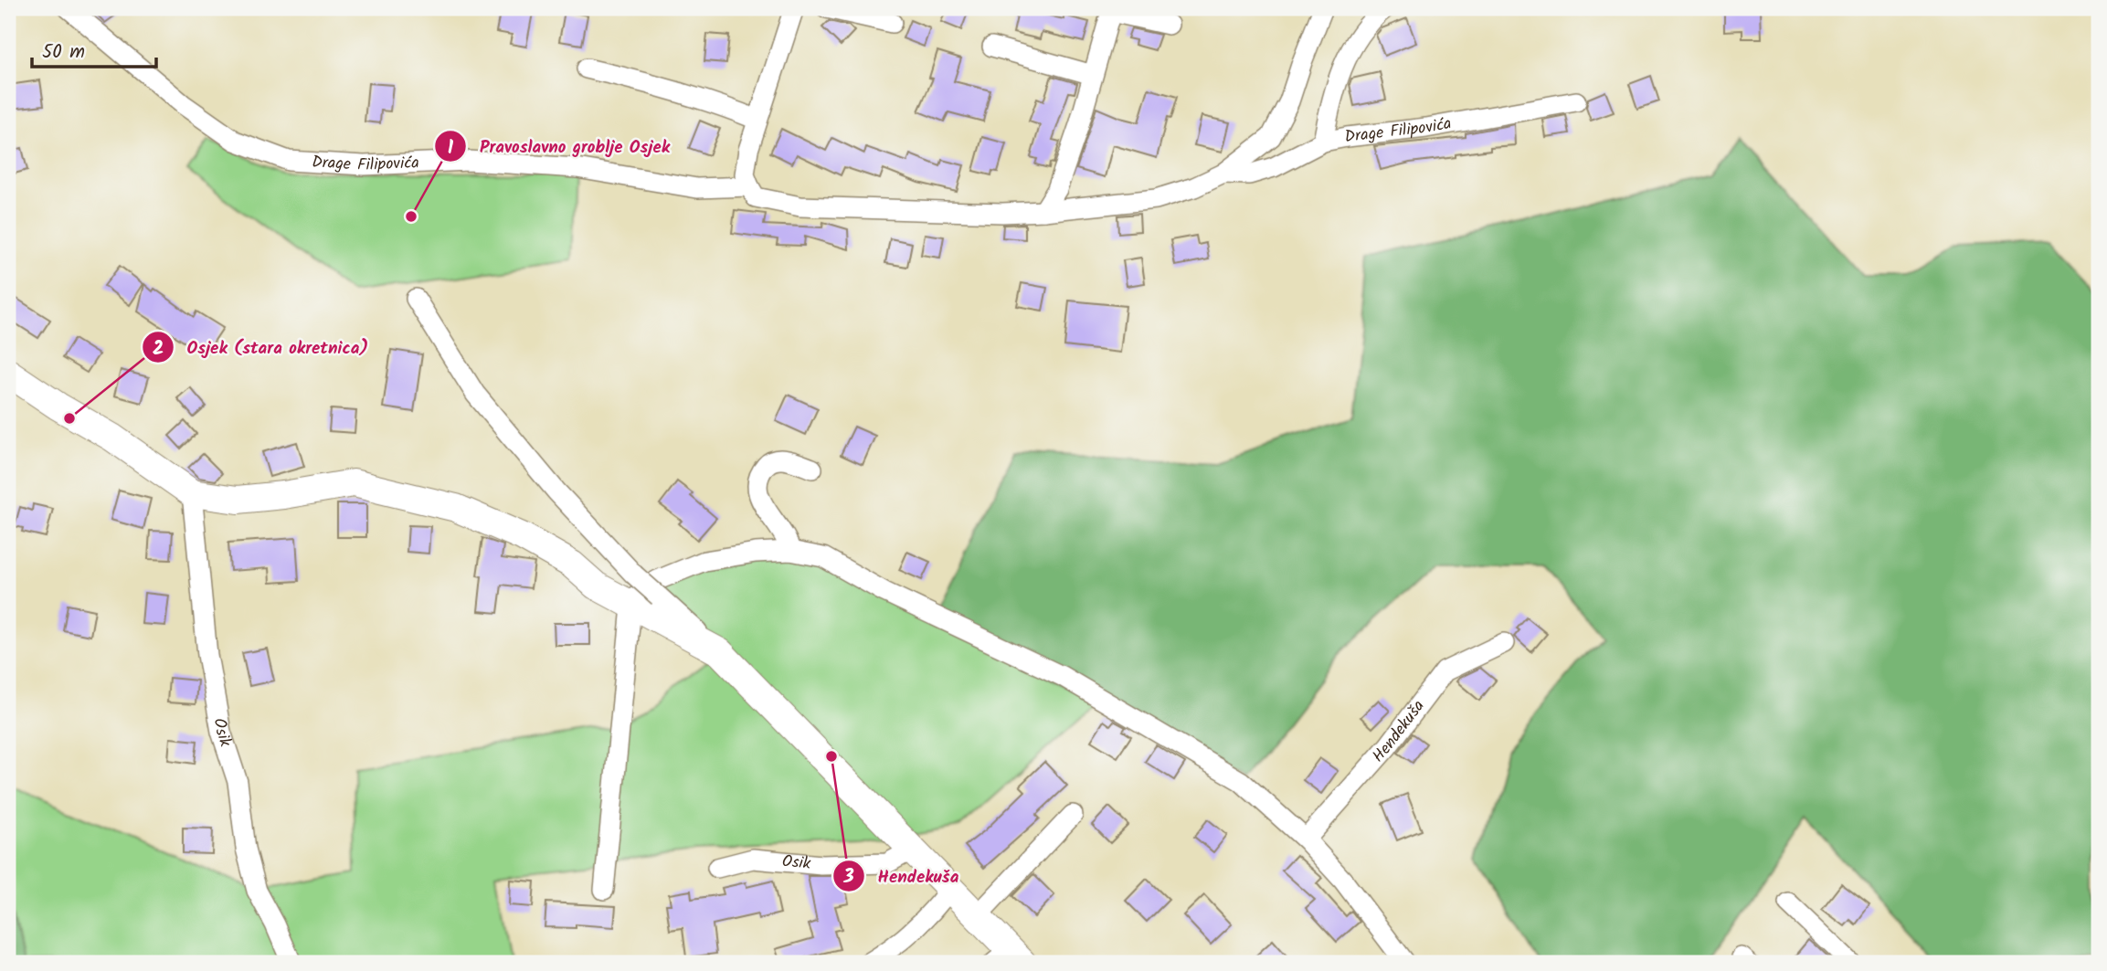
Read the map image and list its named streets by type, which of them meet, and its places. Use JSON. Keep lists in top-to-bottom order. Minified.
{"streets":{"street":["Drage Filipovića","Hendekuša","Osik"]},"places":["Pravoslavno groblje Osjek","Osjek (stara okretnica)","Hendekuša"],"scale_bar":"50 m"}
